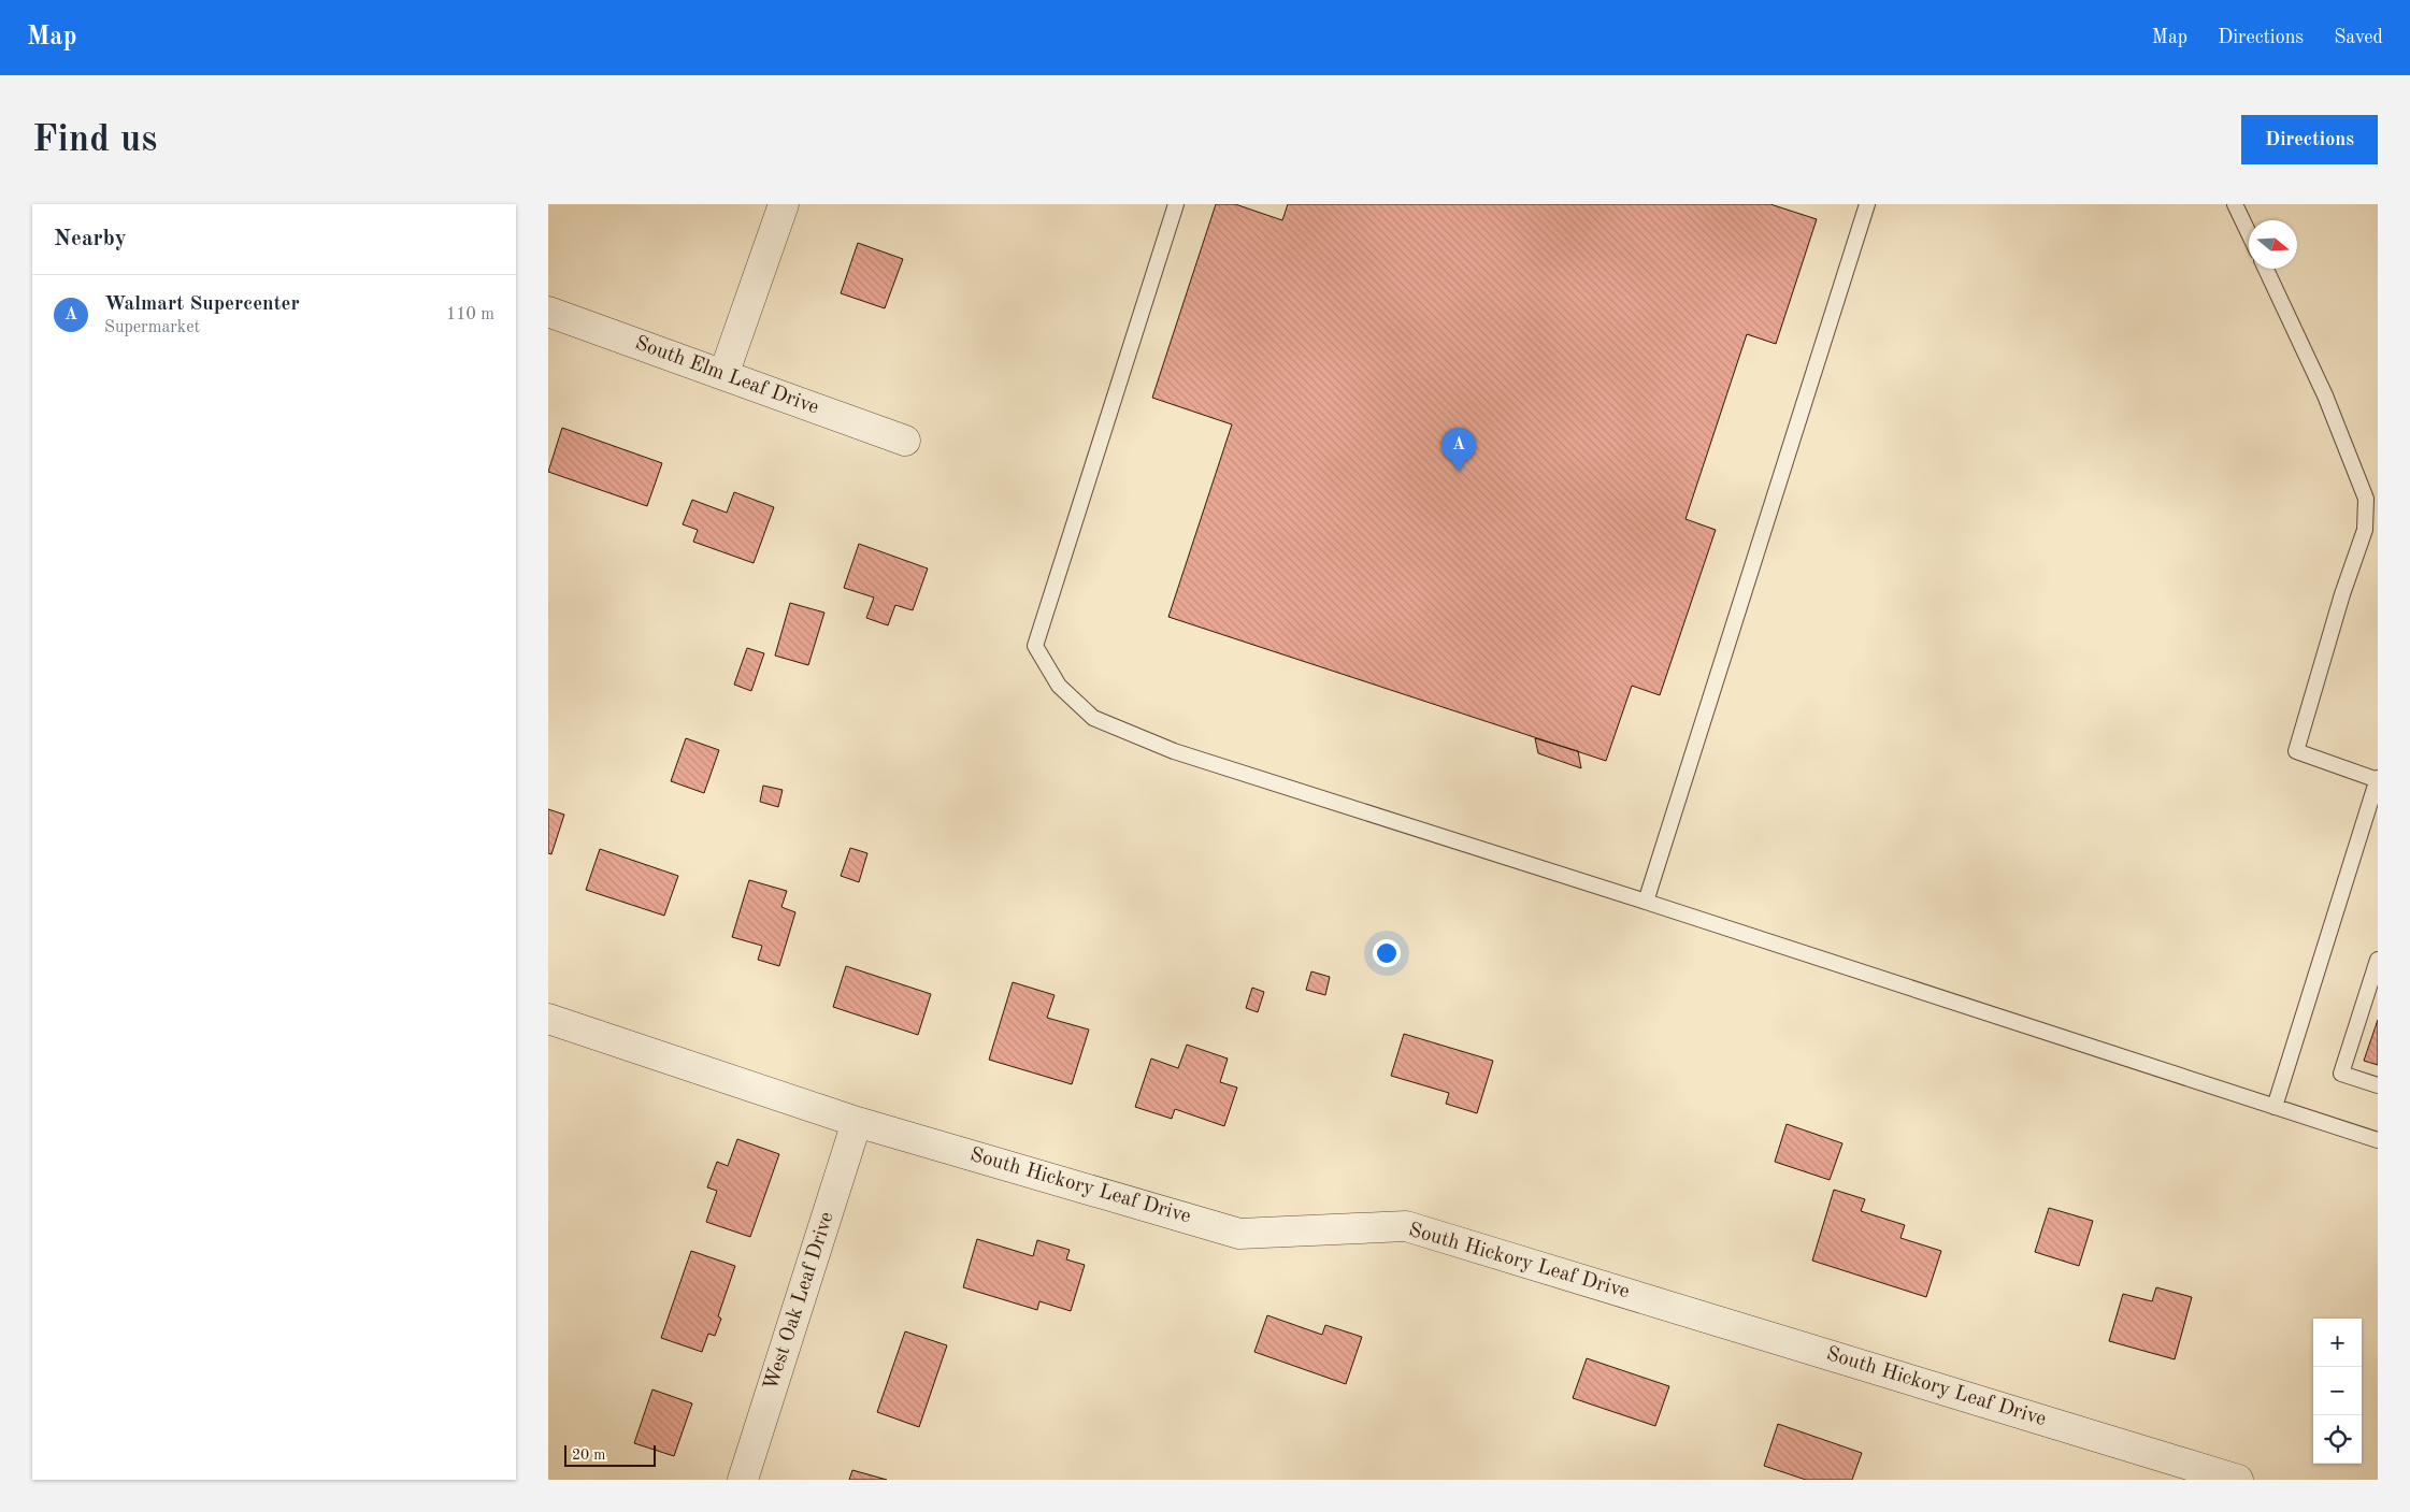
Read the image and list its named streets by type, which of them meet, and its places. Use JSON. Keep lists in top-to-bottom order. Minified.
{"streets":{"street":["South Elm Leaf Drive","South Hickory Leaf Drive","West Oak Leaf Drive"]},"crossings":[["South Hickory Leaf Drive","West Oak Leaf Drive"]],"scale_bar":"20 m","north":"right","page":{"header":"Map","nav":["Map","Directions","Saved"],"buttons":"Directions","title":"Find us","heading":"Nearby","list":[{"mark":"A","name":"Walmart Supercenter","note":"Supermarket","value":"110 m"}],"pins":"A","map_buttons":["+","−"],"scale":"20 m"}}
